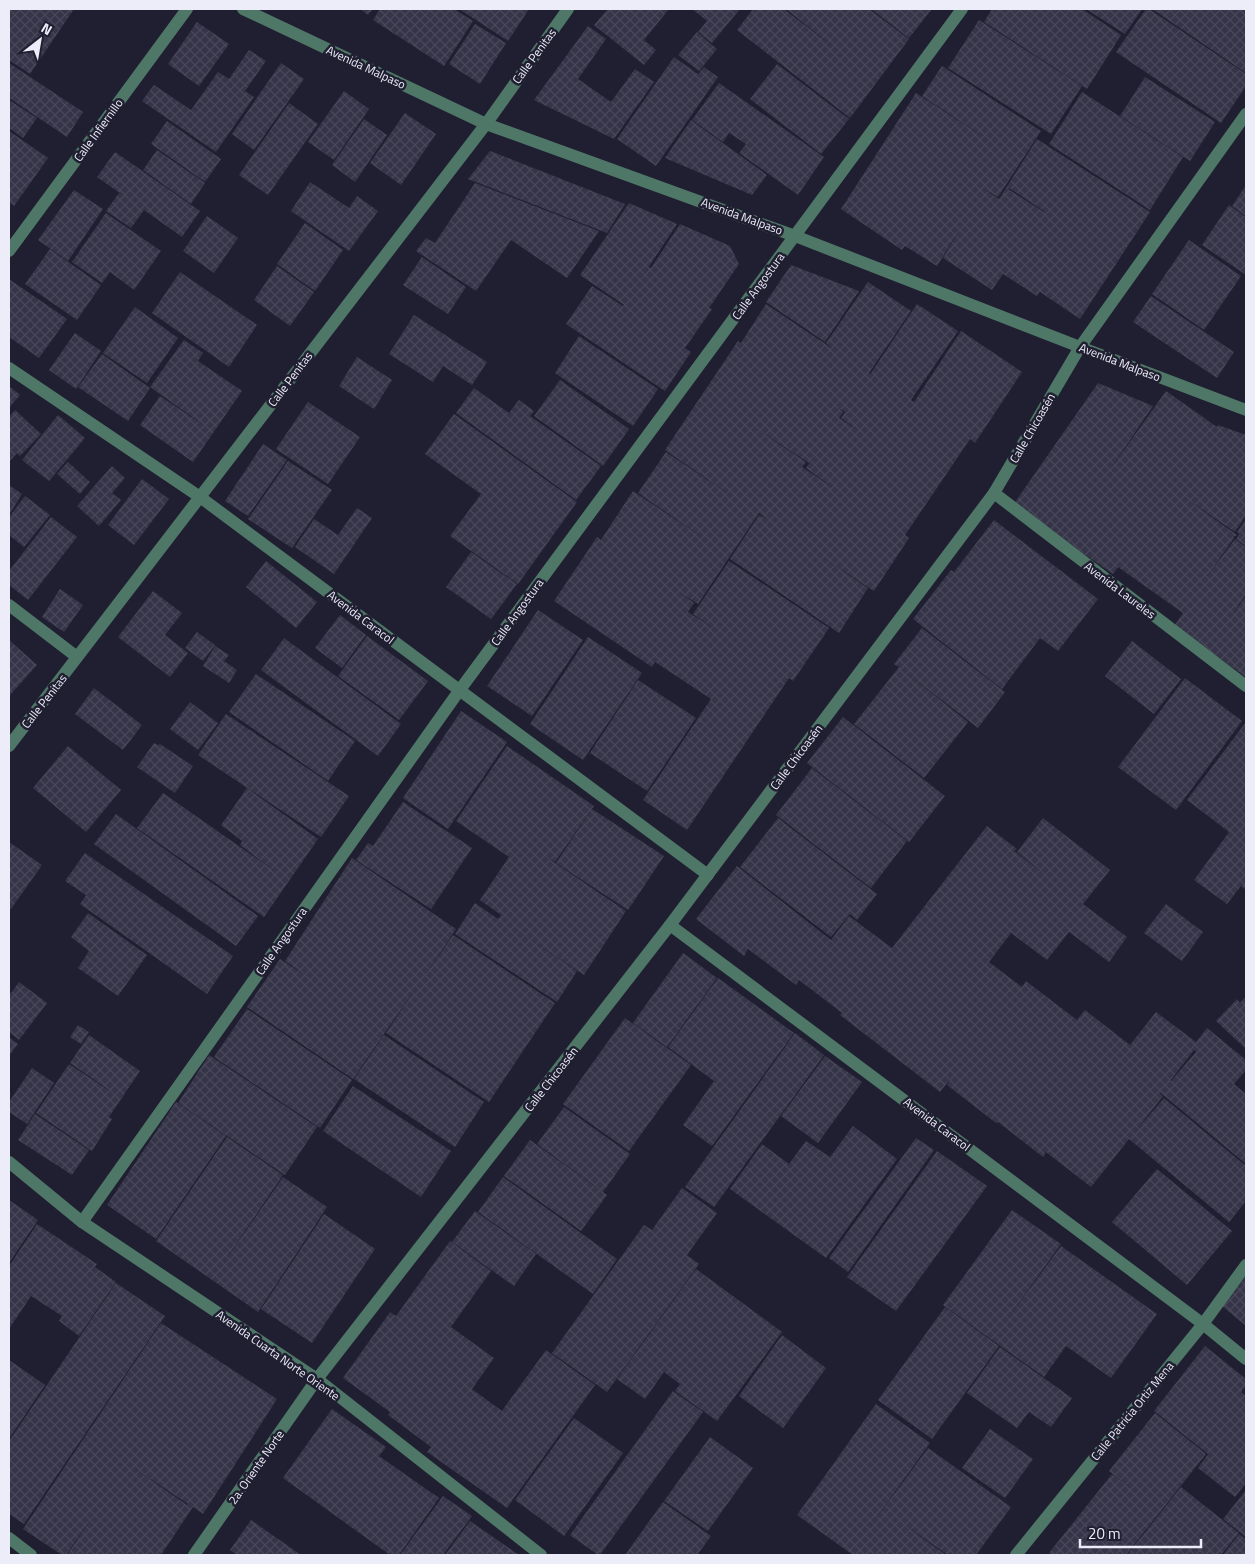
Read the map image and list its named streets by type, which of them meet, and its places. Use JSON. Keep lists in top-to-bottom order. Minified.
{"streets":{"street":["Calle Penitas","Avenida Malpaso","Calle Infiernillo","Calle Angostura","Calle Chicoasén","Avenida Laureles","Avenida Caracol","Avenida Cuarta Norte Oriente","Calle Patricia Ortiz Mena","2a. Oriente Norte"]},"crossings":[["Calle Penitas","Avenida Malpaso"],["Calle Penitas","Avenida Caracol"],["Avenida Malpaso","Calle Angostura"],["Avenida Malpaso","Calle Chicoasén"],["Calle Angostura","Avenida Caracol"],["Calle Angostura","Avenida Cuarta Norte Oriente"],["Calle Chicoasén","Avenida Laureles"],["Calle Chicoasén","Avenida Caracol"],["Calle Chicoasén","Avenida Cuarta Norte Oriente"],["Calle Chicoasén","2a. Oriente Norte"],["Avenida Caracol","Calle Patricia Ortiz Mena"],["Avenida Cuarta Norte Oriente","2a. Oriente Norte"]],"scale_bar":"20 m","north":"top right"}
